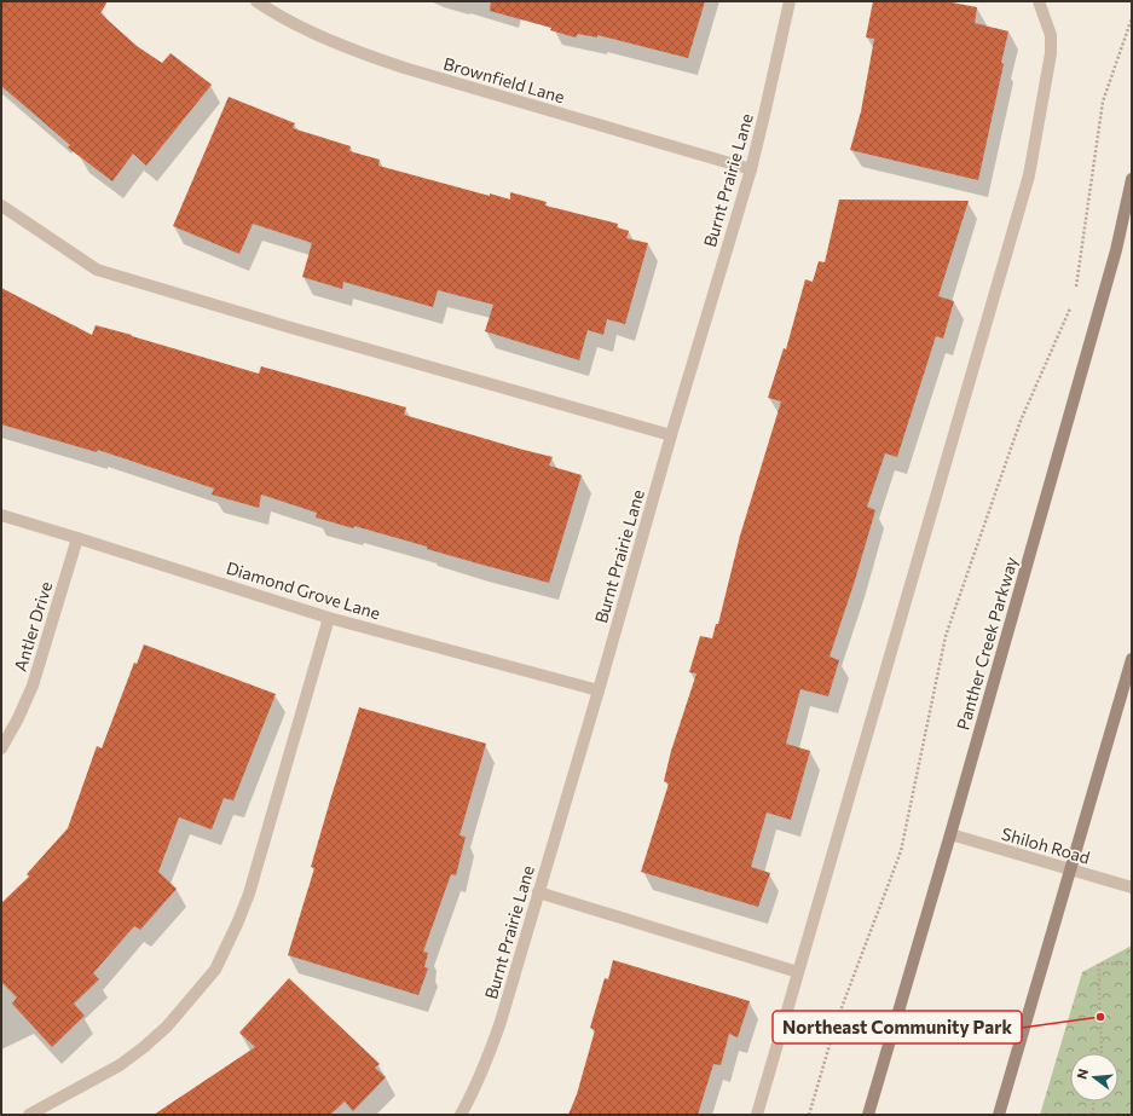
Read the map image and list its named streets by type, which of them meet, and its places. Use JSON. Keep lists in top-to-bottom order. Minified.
{"streets":{"main road":["Panther Creek Parkway"],"street":["Brownfield Lane","Burnt Prairie Lane","Diamond Grove Lane","Antler Drive","Shiloh Road"]},"crossings":[["Brownfield Lane","Burnt Prairie Lane"],["Burnt Prairie Lane","Diamond Grove Lane"],["Diamond Grove Lane","Antler Drive"],["Panther Creek Parkway","Shiloh Road"]],"places":["Northeast Community Park"],"north":"left"}
